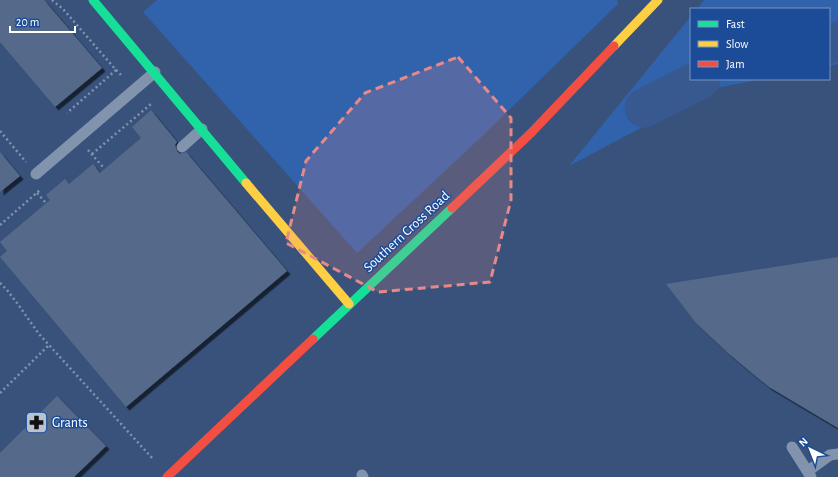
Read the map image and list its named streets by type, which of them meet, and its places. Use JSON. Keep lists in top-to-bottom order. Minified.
{"streets":{"main road":["Southern Cross Road"]},"places":{"pharmacy":["Grants"]},"legend":["Fast","Slow","Jam"],"scale_bar":"20 m","north":"top left"}
